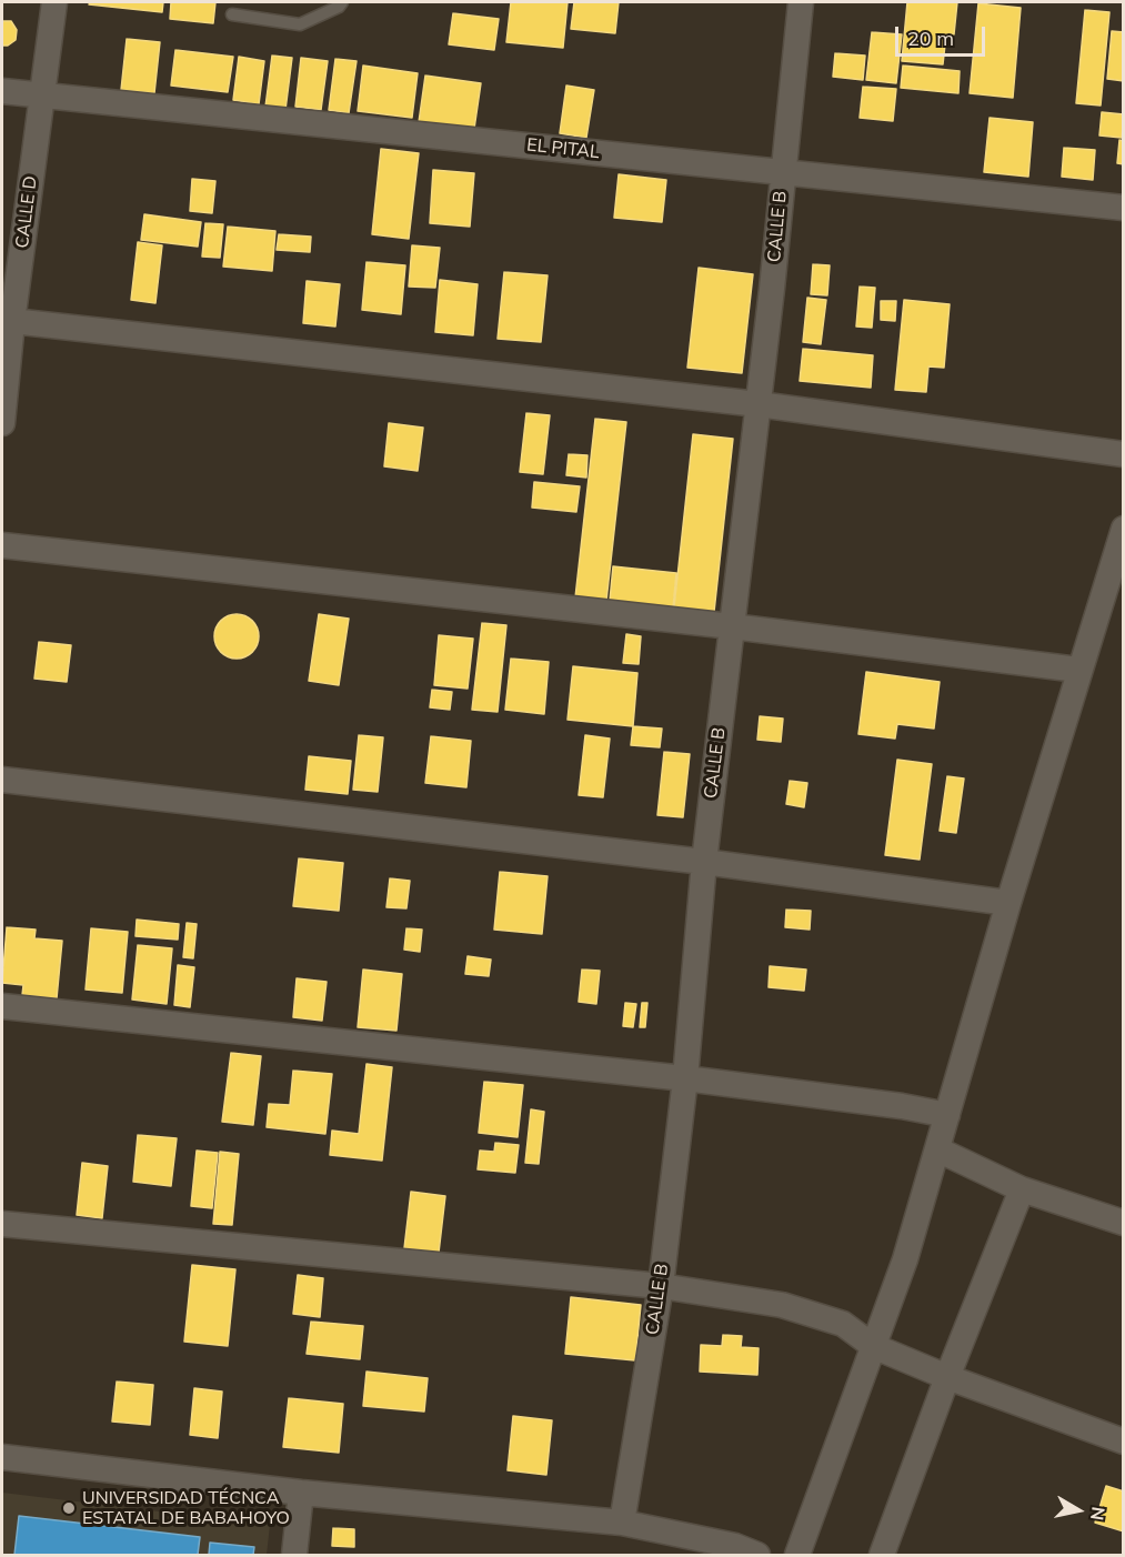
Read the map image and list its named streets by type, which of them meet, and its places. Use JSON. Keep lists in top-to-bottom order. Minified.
{"streets":{"street":["EL PITAL","CALLE D","CALLE B"]},"crossings":[["EL PITAL","CALLE D"],["EL PITAL","CALLE B"]],"places":["UNIVERSIDAD TÉCNCA ESTATAL DE BABAHOYO"],"scale_bar":"20 m","north":"right"}
